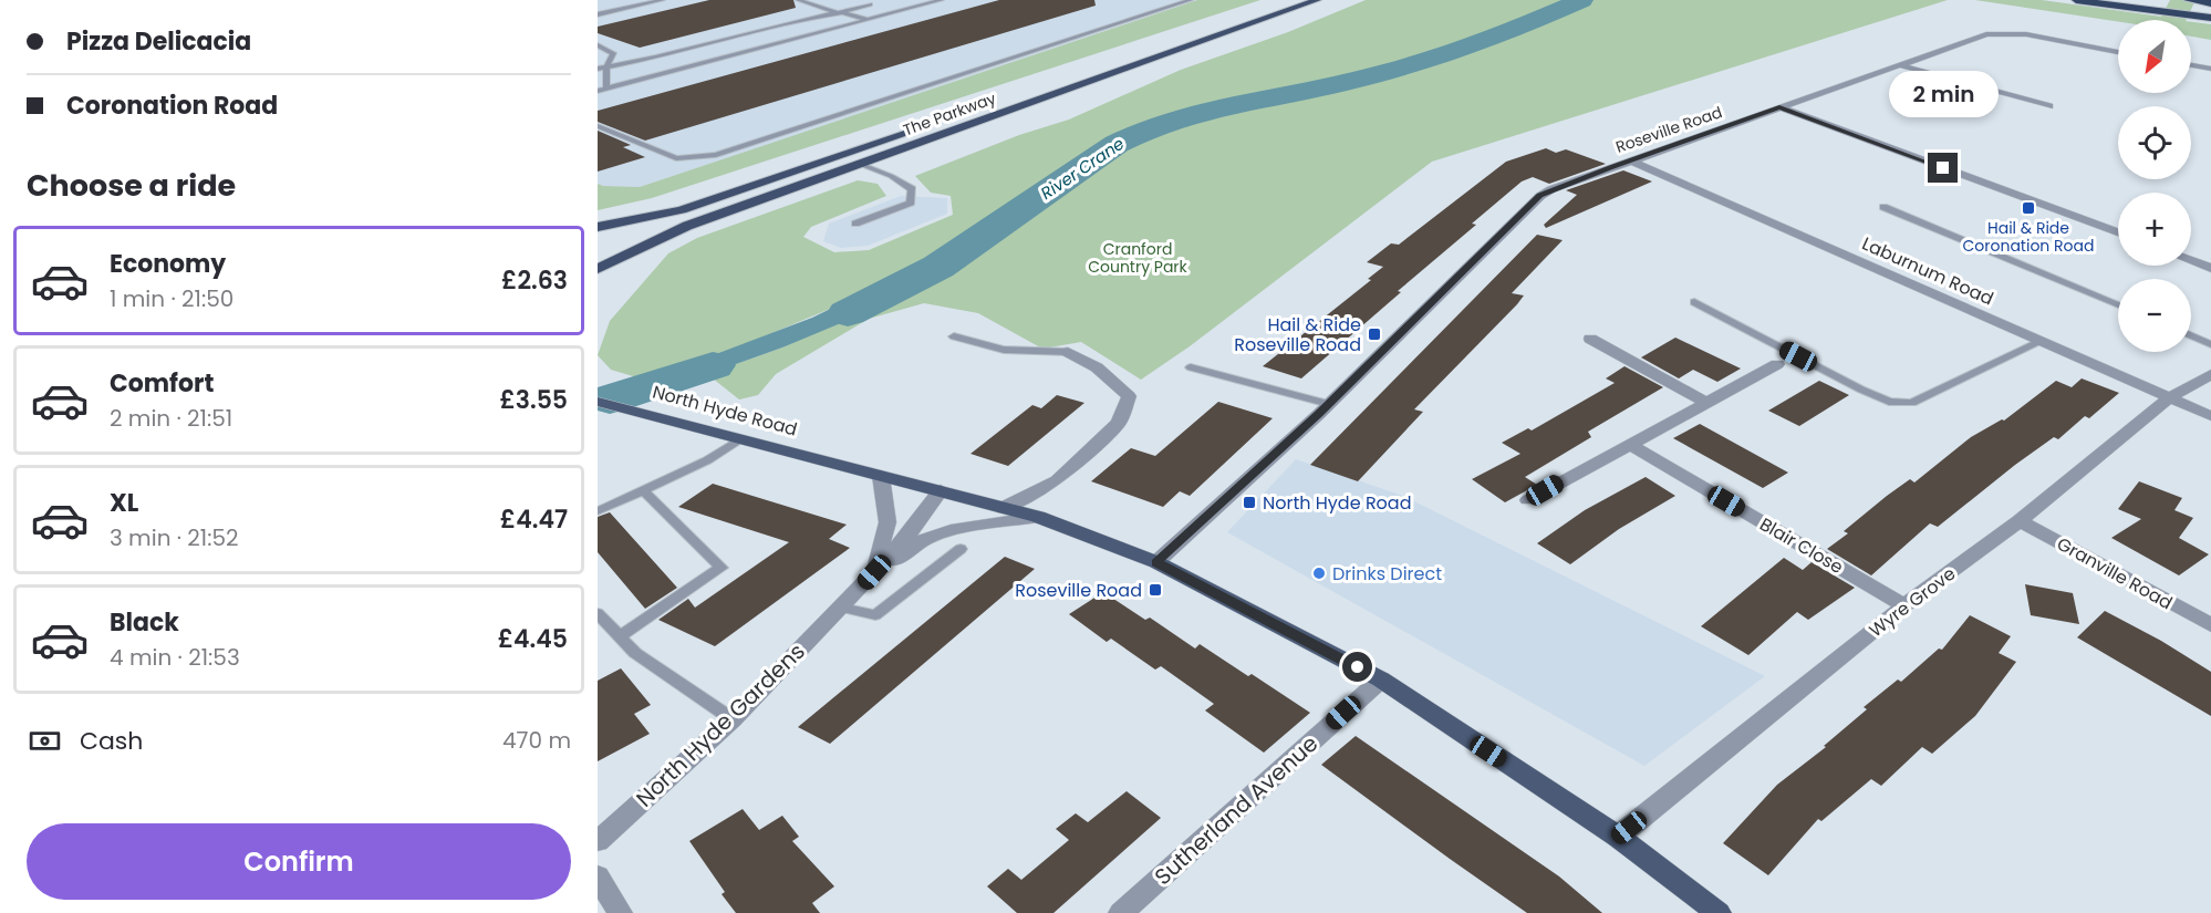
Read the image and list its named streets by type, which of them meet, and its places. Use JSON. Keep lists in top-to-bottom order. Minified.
{"streets":{"highway":["The Parkway"],"main road":["North Hyde Road"],"street":["Roseville Road","Laburnum Road","Blair Close","Granville Road","Wyre Grove","North Hyde Gardens","Sutherland Avenue"]},"crossings":[["Roseville Road","Laburnum Road"],["Roseville Road","North Hyde Road"],["Laburnum Road","Wyre Grove"],["North Hyde Road","Wyre Grove"],["North Hyde Road","North Hyde Gardens"],["North Hyde Road","Sutherland Avenue"],["Blair Close","Wyre Grove"],["Granville Road","Wyre Grove"]],"water":["River Crane"],"parks":["Cranford Country Park"],"places":{"transit":["Hail & Ride Coronation Road","Hail & Ride Roseville Road","North Hyde Road","Roseville Road"],"other":["Drinks Direct"]},"north":"bottom left","page":{"banner":["Pizza Delicacia","Coronation Road"],"map_buttons":["+","−"],"bubble":"2 min","heading":"Choose a ride","list":[{"name":"Economy","note":"1 min · 21:50","value":"£2.63"},{"name":"Comfort","note":"2 min · 21:51","value":"£3.55"},{"name":"XL","note":"3 min · 21:52","value":"£4.47"},{"name":"Black","note":"4 min · 21:53","value":"£4.45"}],"pay":["Cash","470 m"],"buttons":"Confirm"}}
